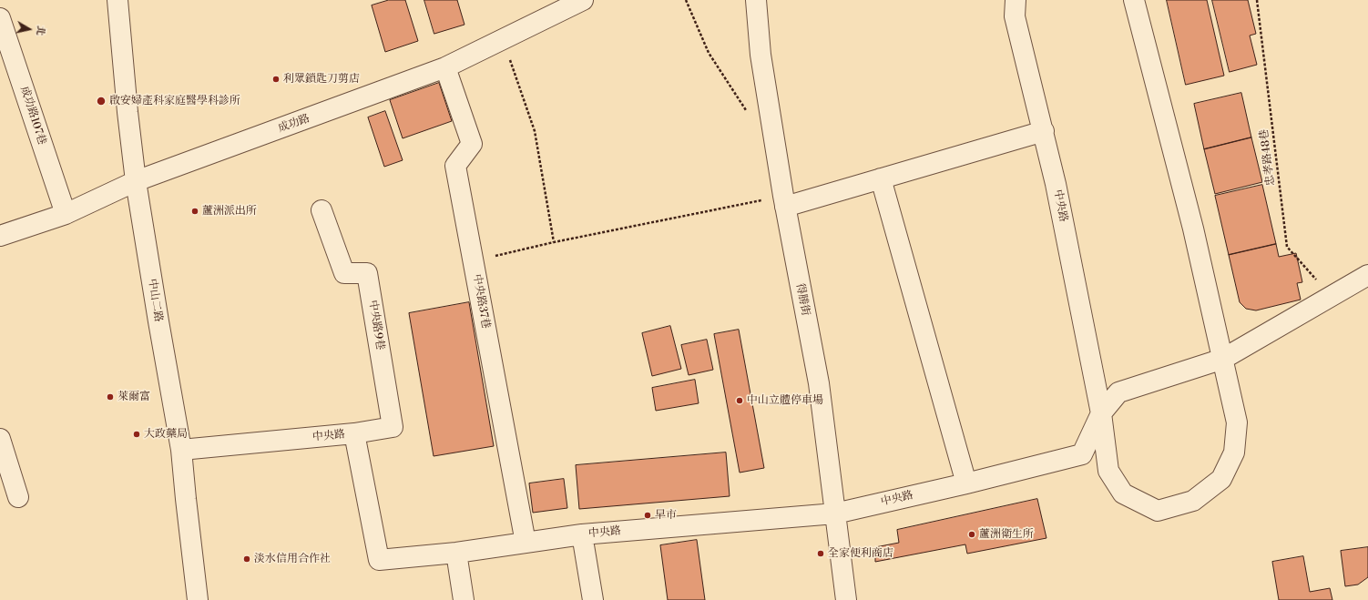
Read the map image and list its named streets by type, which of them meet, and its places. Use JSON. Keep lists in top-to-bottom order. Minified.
{"streets":{"street":["成功路107巷","成功路","中央路","得勝街","中山二路","中央路37巷","中央路9巷"],"path":["忠孝路48巷"]},"crossings":[["成功路107巷","成功路"],["成功路","中山二路"],["成功路","中央路37巷"],["忠孝路48巷","中央路"],["中央路","得勝街"],["中央路","中山二路"],["中央路","中央路37巷"],["中央路","中央路9巷"]],"places":["利眾鎖匙刀剪店","啟安婦產科家庭醫學科診所","蘆洲派出所","萊爾富","中山立體停車場","大政藥局","早市","蘆洲衛生所","全家便利商店","淡水信用合作社"],"north":"right"}
